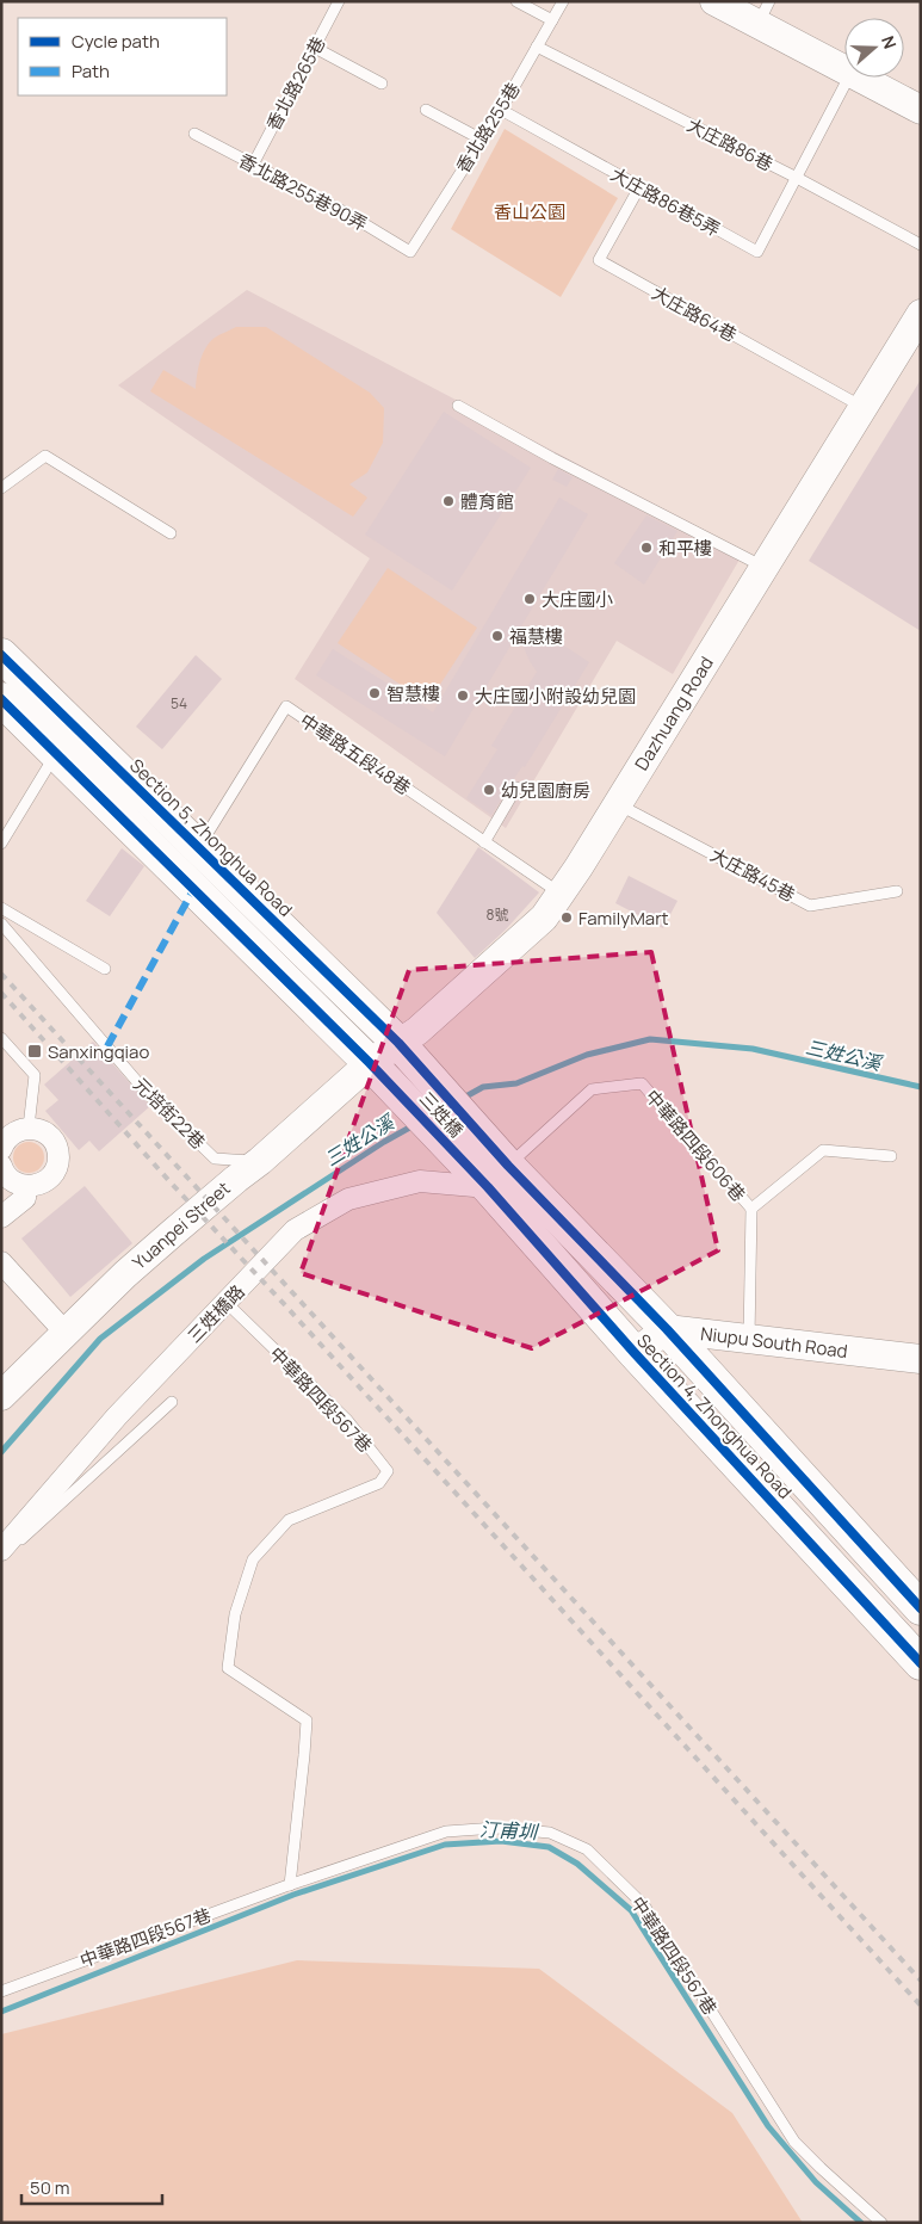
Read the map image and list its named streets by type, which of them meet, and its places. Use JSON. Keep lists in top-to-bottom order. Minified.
{"streets":{"main road":["Section 5, Zhonghua Road","三姓橋","Section 4, Zhonghua Road"],"street":["Dazhuang Road","Yuanpei Street","三姓橋路","Niupu South Road"],"lane":["香北路265巷","香北路255巷","大庄路86巷","香北路255巷90弄","大庄路86巷5弄","大庄路64巷","中華路五段48巷","大庄路45巷","元培街22巷","中華路四段606巷","中華路四段567巷"]},"crossings":[["香北路265巷","香北路255巷90弄"],["香北路255巷","大庄路86巷"],["香北路255巷","香北路255巷90弄"],["香北路255巷","大庄路86巷5弄"],["大庄路86巷","大庄路86巷5弄"],["大庄路86巷5弄","大庄路64巷"],["大庄路64巷","Dazhuang Road"],["Dazhuang Road","中華路五段48巷"],["Dazhuang Road","Section 5, Zhonghua Road"],["Dazhuang Road","大庄路45巷"],["Dazhuang Road","三姓橋"],["Dazhuang Road","Yuanpei Street"],["中華路五段48巷","Section 5, Zhonghua Road"],["Section 5, Zhonghua Road","三姓橋"],["元培街22巷","Yuanpei Street"],["三姓橋","中華路四段606巷"],["三姓橋","Yuanpei Street"],["三姓橋","三姓橋路"],["三姓橋","Section 4, Zhonghua Road"],["中華路四段606巷","三姓橋路"],["中華路四段606巷","Section 4, Zhonghua Road"],["三姓橋路","中華路四段567巷"],["三姓橋路","Section 4, Zhonghua Road"],["Niupu South Road","Section 4, Zhonghua Road"]],"water":["三姓公溪","汀甫圳"],"parks":["香山公園"],"places":{"other":["體育館","和平樓","大庄國小","福慧樓","智慧樓","大庄國小附設幼兒園","幼兒園廚房","FamilyMart"],"transit":["Sanxingqiao"]},"house_numbers":["54","8號"],"legend":["Cycle path","Path"],"scale_bar":"50 m","north":"right"}
